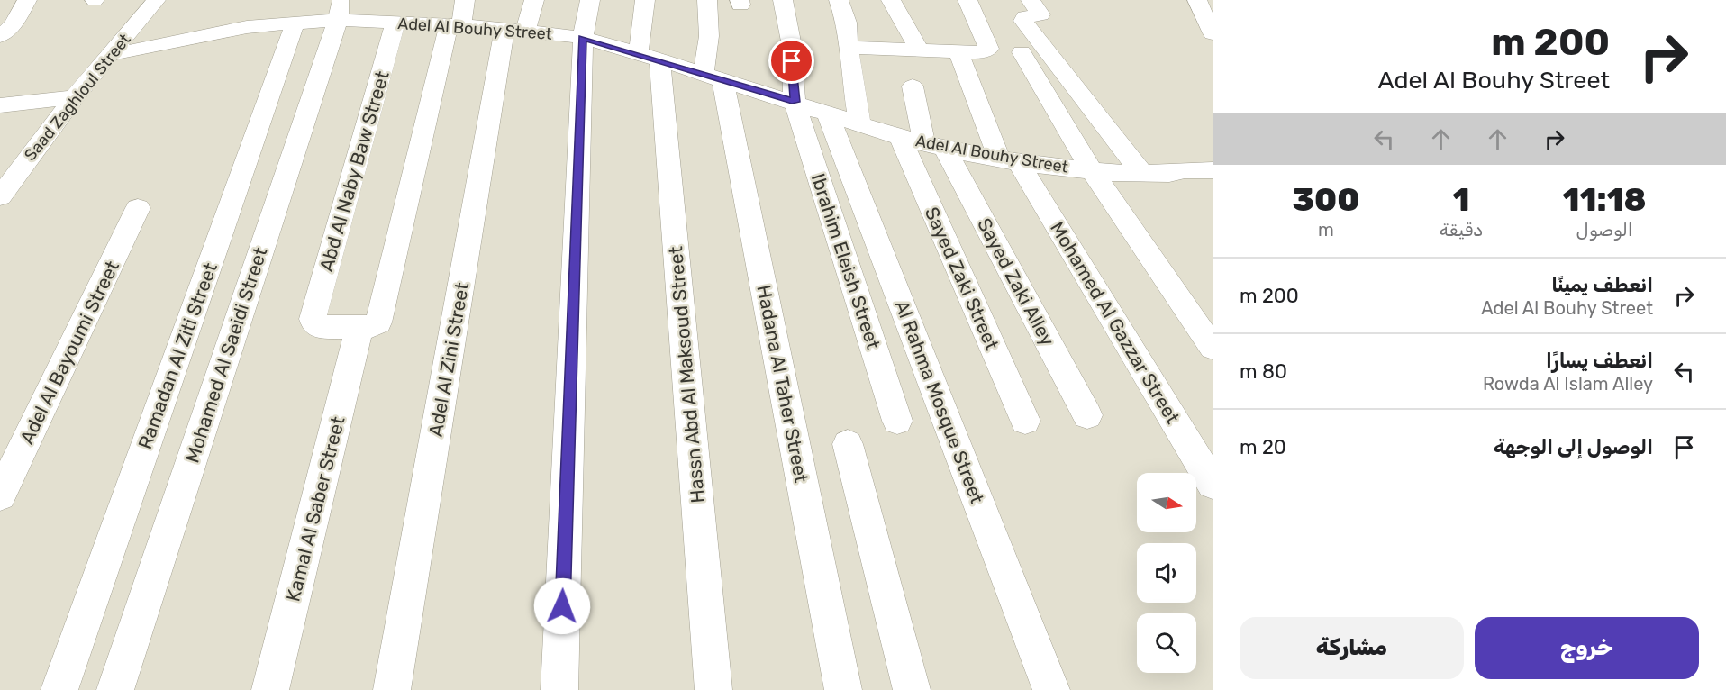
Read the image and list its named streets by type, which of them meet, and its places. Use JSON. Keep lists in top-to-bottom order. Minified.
{"streets":{"street":["Adel Al Bouhy Street","Saad Zaghloul Street","Abd Al Naby Baw Street","Ibrahim Eleish Street","Sayed Zaki Street","Sayed Zaki Alley","Mohamed Al Gazzar Street","Adel Al Bayoumi Street","Mohamed Al Saeidi Street","Ramadan Al Ziti Street","Adel Al Zini Street","Hassn Abd Al Maksoud Street","Hadana Al Taher Street","Al Rahma Mosque Street","Kamal Al Saber Street"]},"crossings":[["Adel Al Bouhy Street","Saad Zaghloul Street"],["Adel Al Bouhy Street","Abd Al Naby Baw Street"],["Adel Al Bouhy Street","Ibrahim Eleish Street"],["Adel Al Bouhy Street","Sayed Zaki Street"],["Adel Al Bouhy Street","Sayed Zaki Alley"],["Adel Al Bouhy Street","Mohamed Al Gazzar Street"],["Adel Al Bouhy Street","Mohamed Al Saeidi Street"],["Adel Al Bouhy Street","Ramadan Al Ziti Street"],["Adel Al Bouhy Street","Adel Al Zini Street"],["Adel Al Bouhy Street","Hassn Abd Al Maksoud Street"],["Adel Al Bouhy Street","Hadana Al Taher Street"],["Adel Al Bouhy Street","Al Rahma Mosque Street"],["Abd Al Naby Baw Street","Kamal Al Saber Street"],["Sayed Zaki Street","Sayed Zaki Alley"]],"north":"right","page":{"turn":["200 m","Adel Al Bouhy Street"],"eta":["11:18","الوصول","1","دقيقة","300","m"],"list":[{"name":"انعطف يمينًا","note":"Adel Al Bouhy Street","value":"200 m"},{"name":"انعطف يسارًا","note":"Rowda Al Islam Alley","value":"80 m"},{"name":"الوصول إلى الوجهة","value":"20 m"}],"buttons":["خروج","مشاركة"]}}
